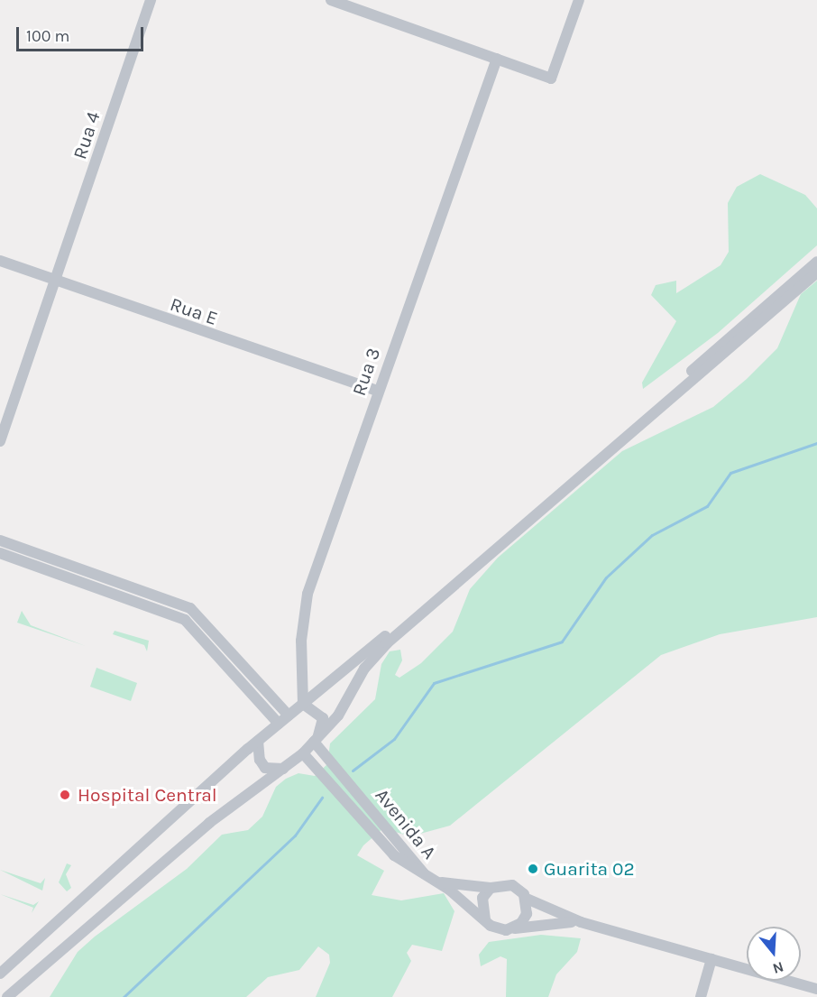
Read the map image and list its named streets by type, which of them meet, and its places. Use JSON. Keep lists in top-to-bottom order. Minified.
{"streets":{"street":["Rua 4","Rua E","Rua 3","Avenida A"]},"crossings":[["Rua 4","Rua E"],["Rua E","Rua 3"]],"places":["Hospital Central","Guarita 02"],"scale_bar":"100 m","north":"bottom"}
